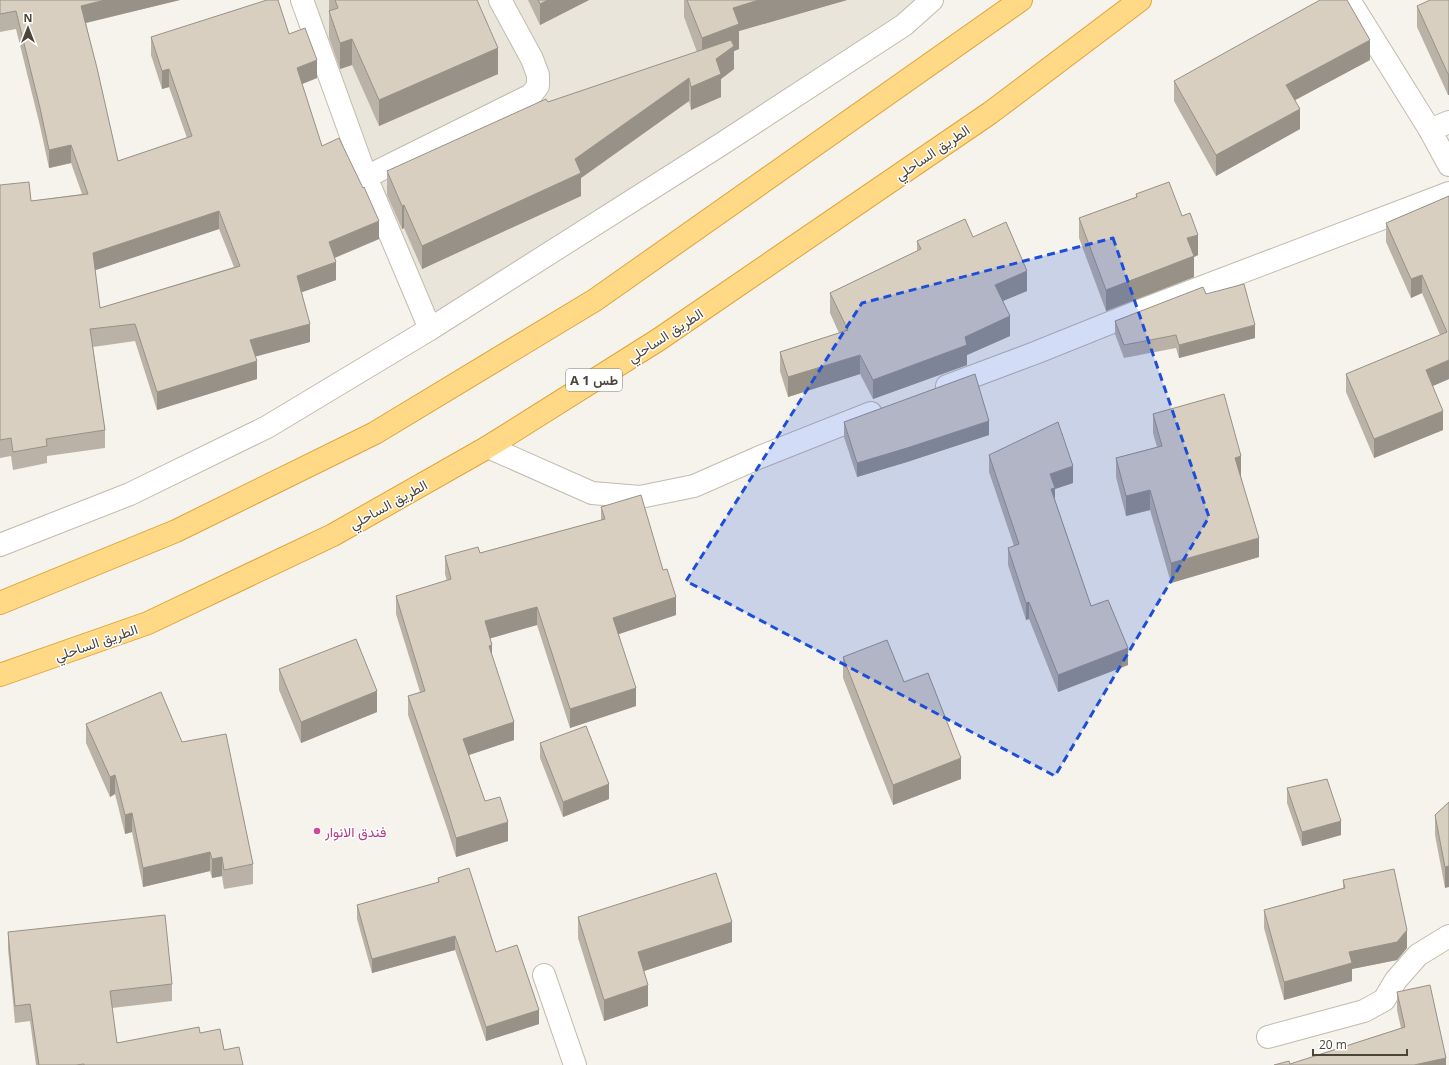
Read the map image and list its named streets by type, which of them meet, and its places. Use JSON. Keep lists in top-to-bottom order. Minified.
{"streets":{"highway":["الطريق الساحلي","A 1 طس"]},"places":["فندق الانوار"],"scale_bar":"20 m","north":"top"}
